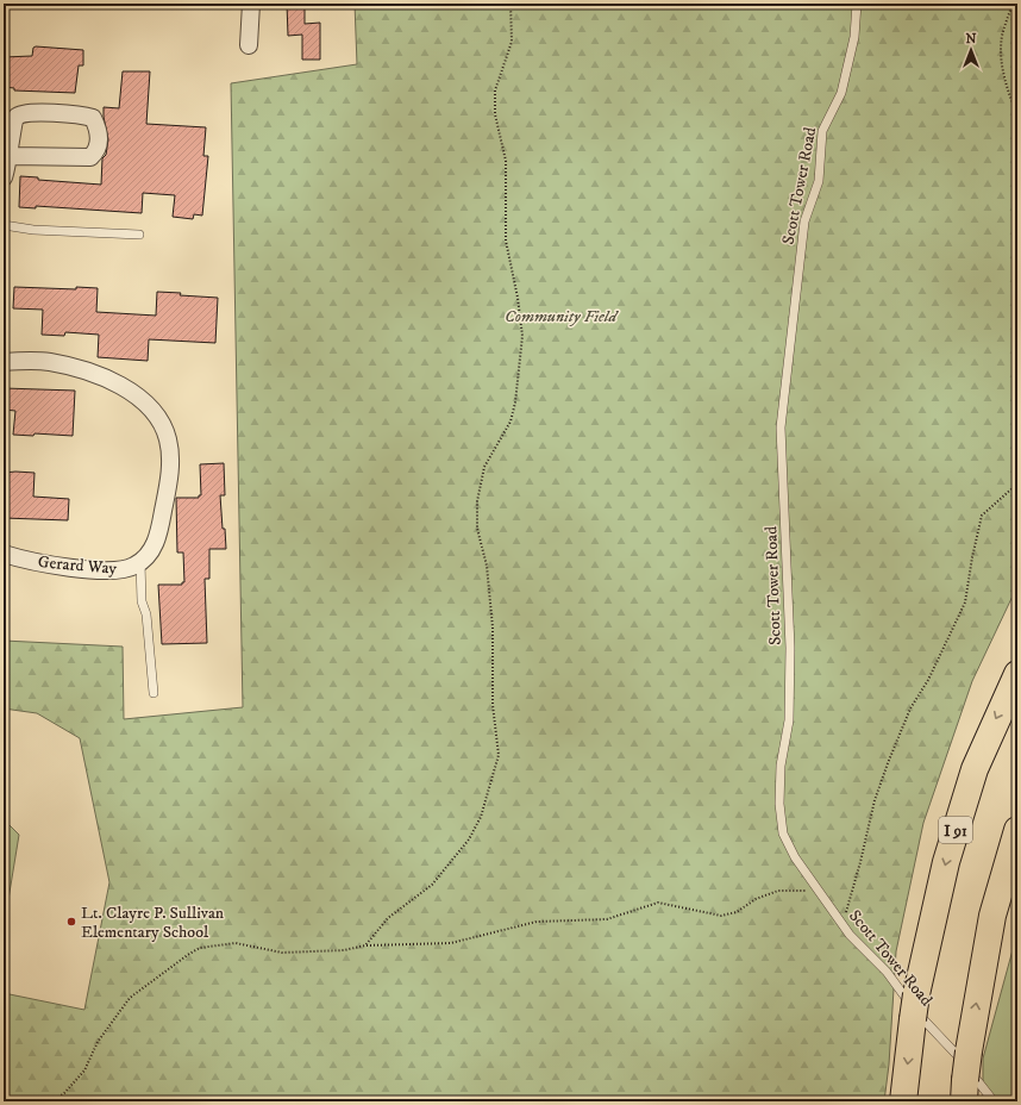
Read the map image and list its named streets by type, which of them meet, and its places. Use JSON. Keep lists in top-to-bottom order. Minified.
{"streets":{"highway":["I 91"],"street":["Gerard Way"],"lane":["Scott Tower Road"]},"parks":["Community Field"],"places":["Lt. Clayre P. Sullivan Elementary School"],"north":"top"}
